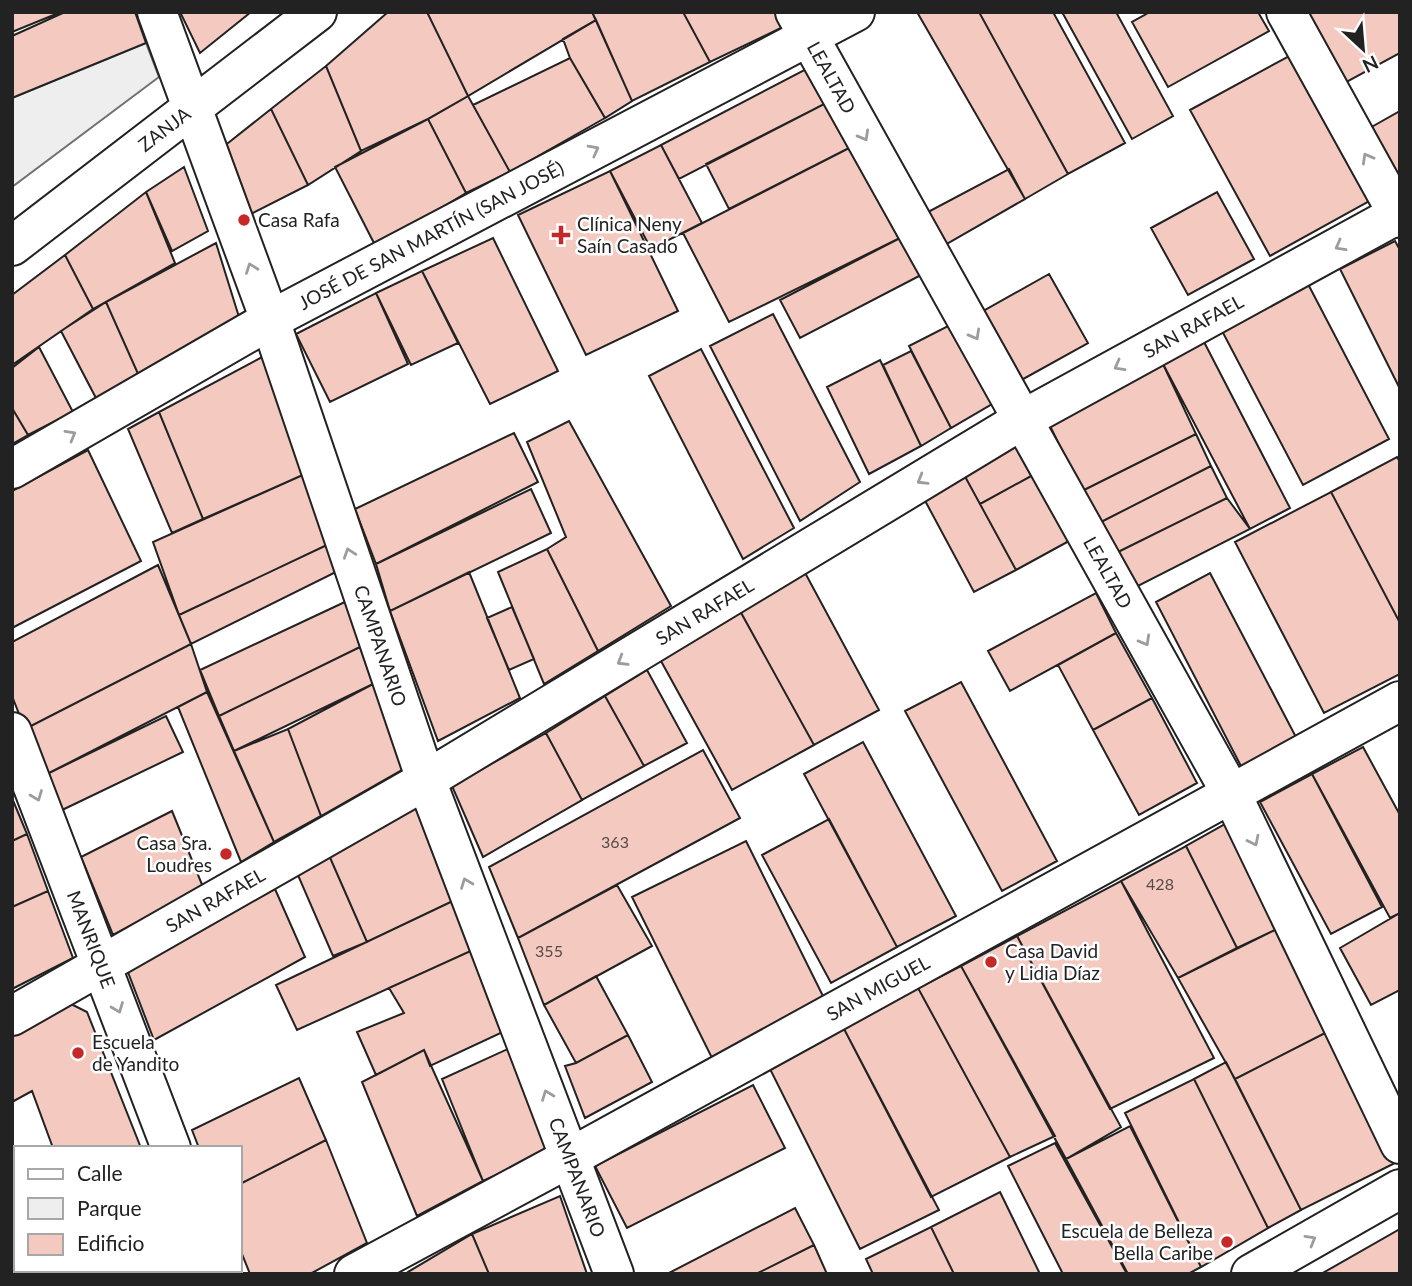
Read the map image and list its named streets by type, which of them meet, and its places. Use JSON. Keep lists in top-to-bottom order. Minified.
{"streets":{"street":["LEALTAD","ZANJA","JOSÉ DE SAN MARTÍN (SAN JOSÉ)","SAN RAFAEL","CAMPANARIO","MANRIQUE","SAN MIGUEL"]},"crossings":[["LEALTAD","JOSÉ DE SAN MARTÍN (SAN JOSÉ)"],["LEALTAD","SAN RAFAEL"],["LEALTAD","SAN MIGUEL"],["ZANJA","CAMPANARIO"],["JOSÉ DE SAN MARTÍN (SAN JOSÉ)","CAMPANARIO"],["SAN RAFAEL","CAMPANARIO"],["SAN RAFAEL","MANRIQUE"],["CAMPANARIO","SAN MIGUEL"]],"one_way":["LEALTAD","JOSÉ DE SAN MARTÍN (SAN JOSÉ)","SAN RAFAEL","CAMPANARIO","MANRIQUE"],"places":{"other":["Casa Rafa","Casa Sra. Loudres","Casa David y Lidia Díaz","Escuela de Yandito","Escuela de Belleza Bella Caribe"],"health":["Clínica Neny Saín Casado"]},"house_numbers":["363","428","355"],"legend":["Calle","Parque","Edificio"],"north":"bottom right"}
